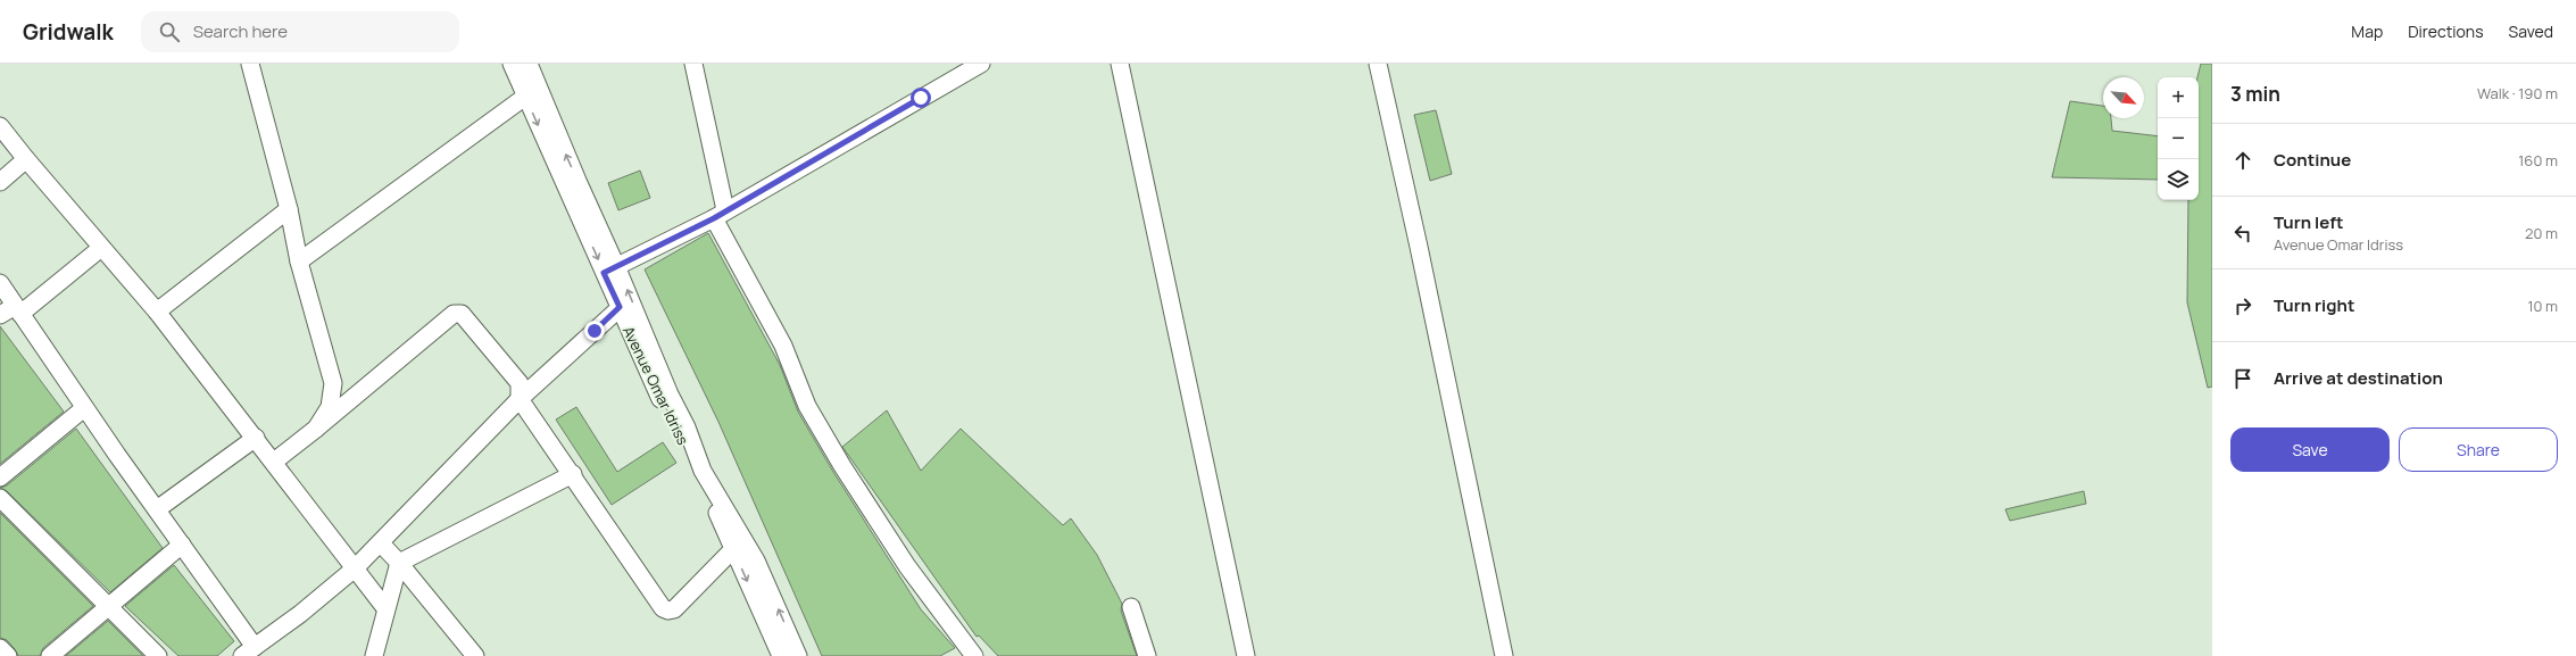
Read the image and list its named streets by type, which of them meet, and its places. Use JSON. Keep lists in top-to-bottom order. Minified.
{"streets":{"street":["Avenue Omar Idriss"]},"north":"bottom right","page":{"header":"Gridwalk","search":"Search here","nav":["Map","Directions","Saved"],"heading":["3 min","Walk · 190 m"],"map_buttons":["+","−"],"list":[["Continue","160 m"],["Turn left","Avenue Omar Idriss","20 m"],["Turn right","10 m"],"Arrive at destination"],"buttons":["Save","Share"]}}
